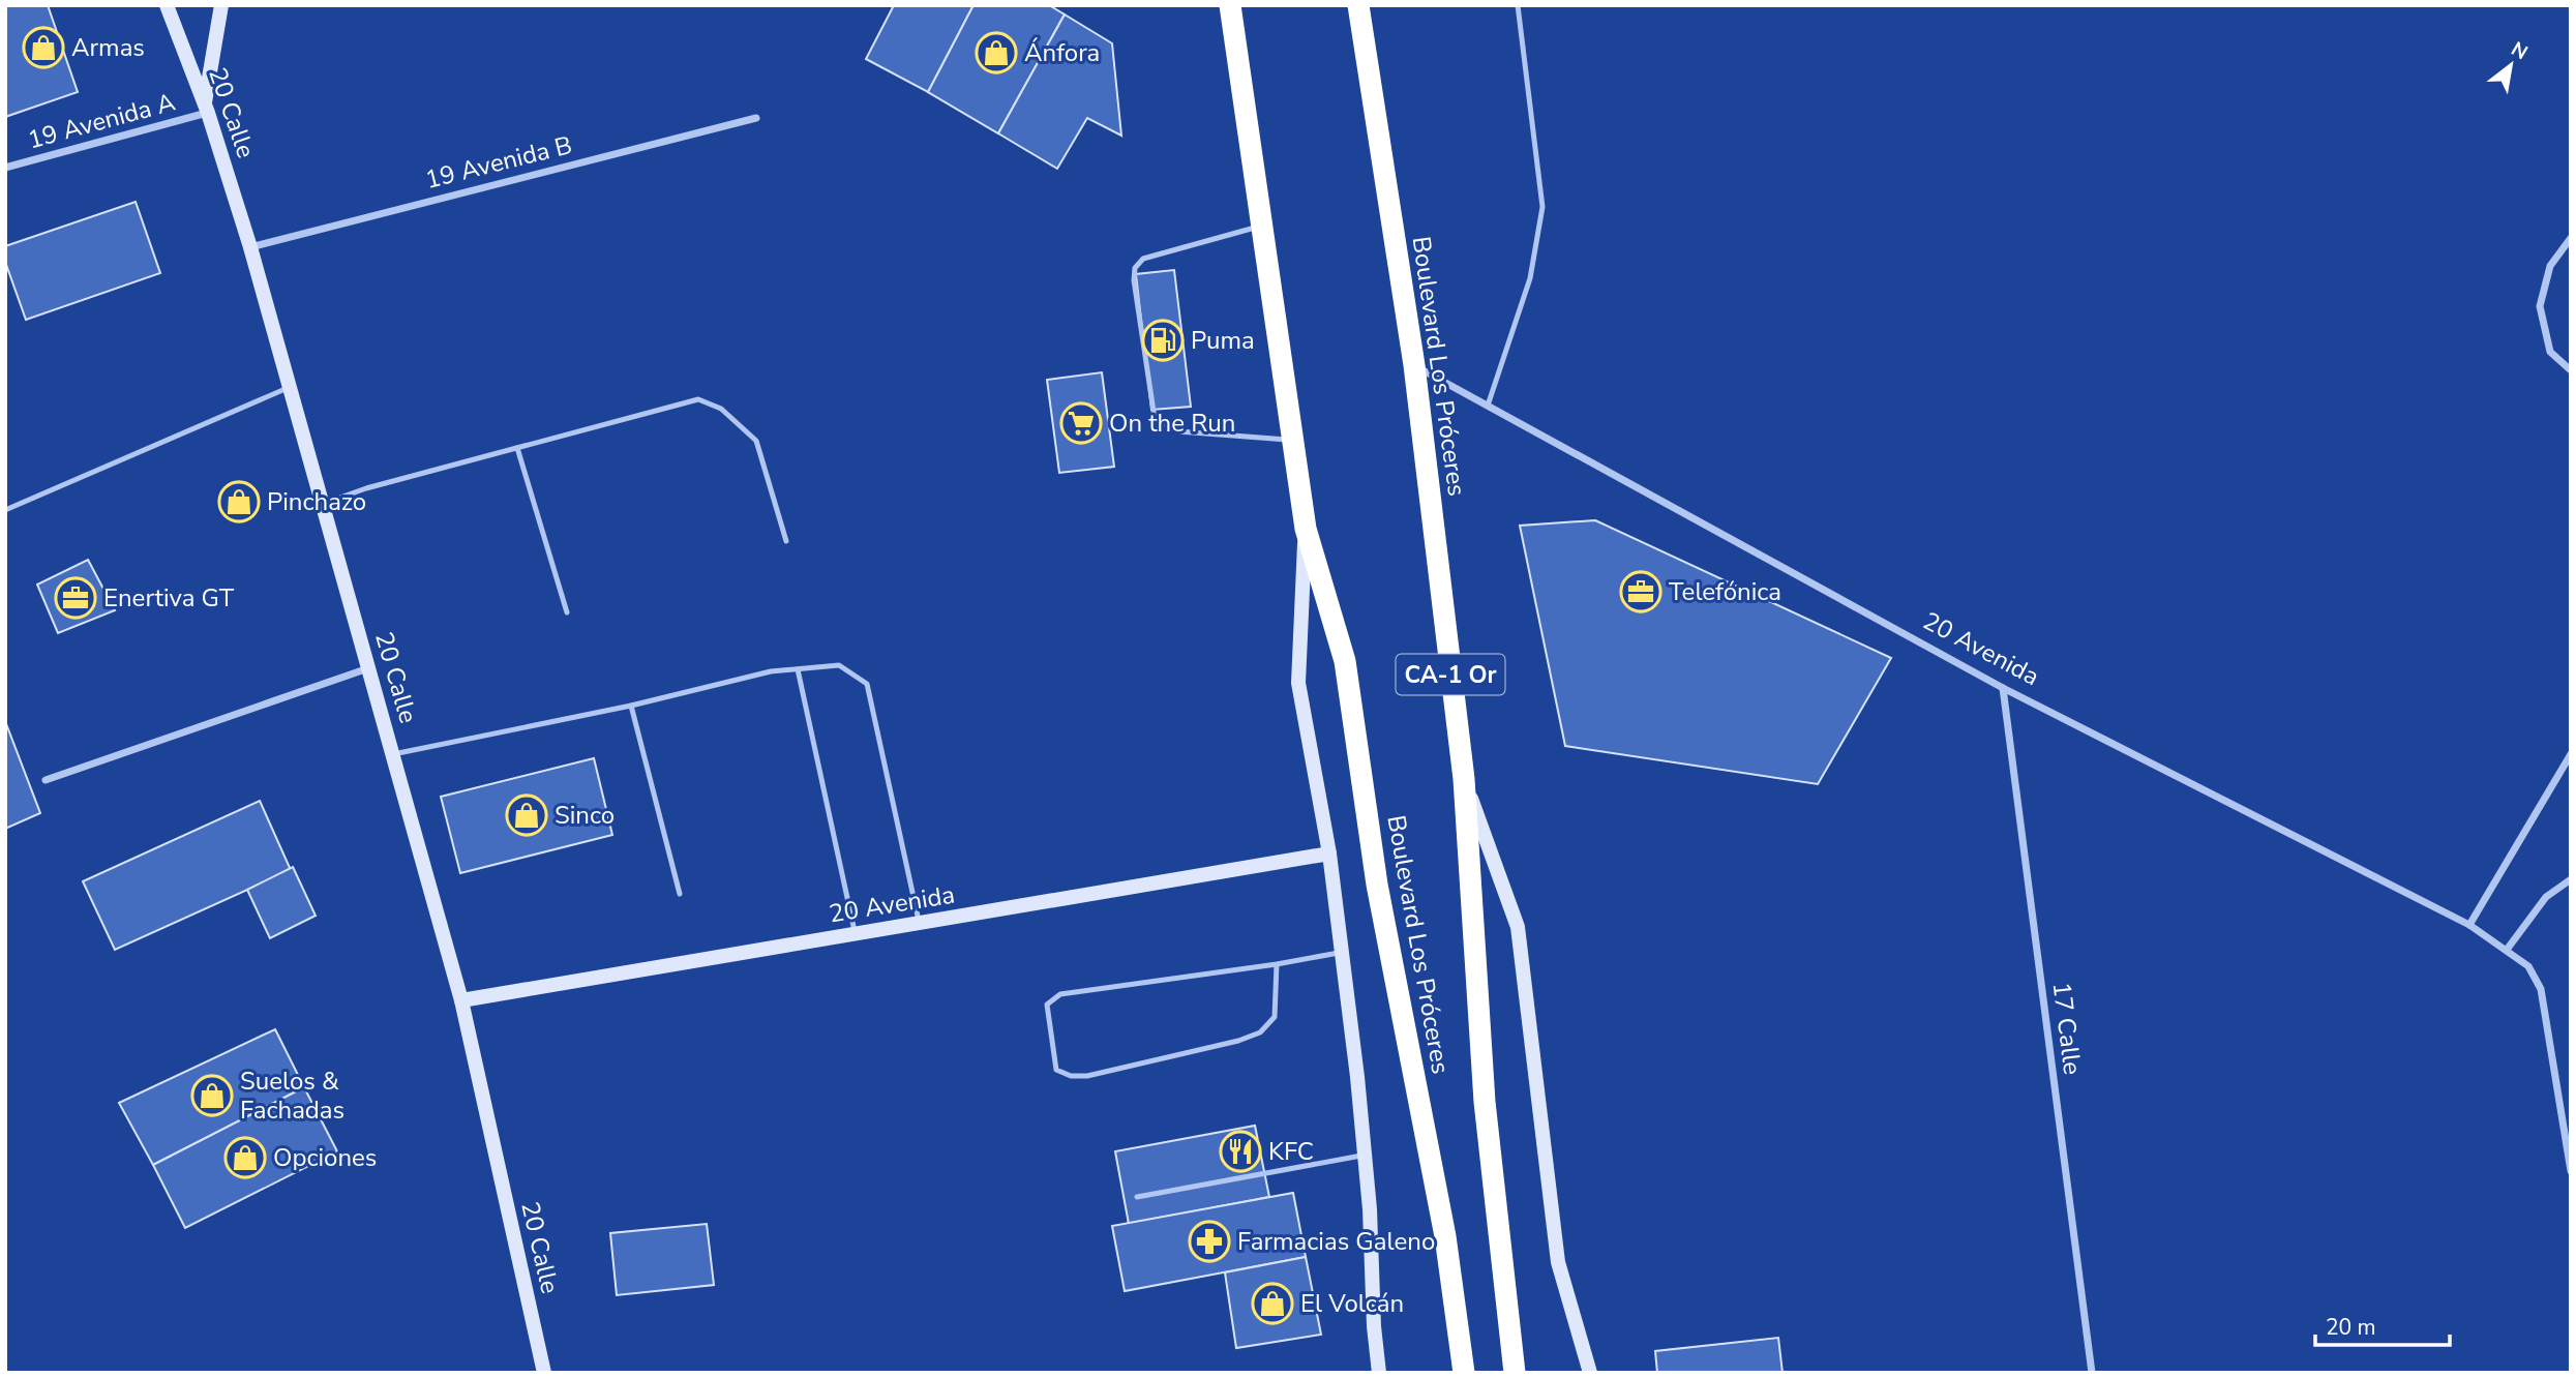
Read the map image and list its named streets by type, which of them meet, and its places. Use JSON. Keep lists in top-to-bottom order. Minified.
{"streets":{"highway":["Boulevard Los Próceres","CA-1 Or"],"street":["20 Calle","19 Avenida A","19 Avenida B","20 Avenida","17 Calle"]},"crossings":[["20 Calle","19 Avenida A"],["20 Calle","19 Avenida B"],["20 Calle","20 Avenida"],["Boulevard Los Próceres","20 Avenida"],["20 Avenida","17 Calle"]],"places":{"shop":["Armas","Ánfora","Pinchazo","Sinco","Suelos & Fachadas","Opciones","El Volcán"],"fuel station":["Puma"],"supermarket":["On the Run"],"office":["Telefónica","Enertiva GT"],"restaurant":["KFC"],"pharmacy":["Farmacias Galeno"]},"scale_bar":"20 m","north":"top right"}
